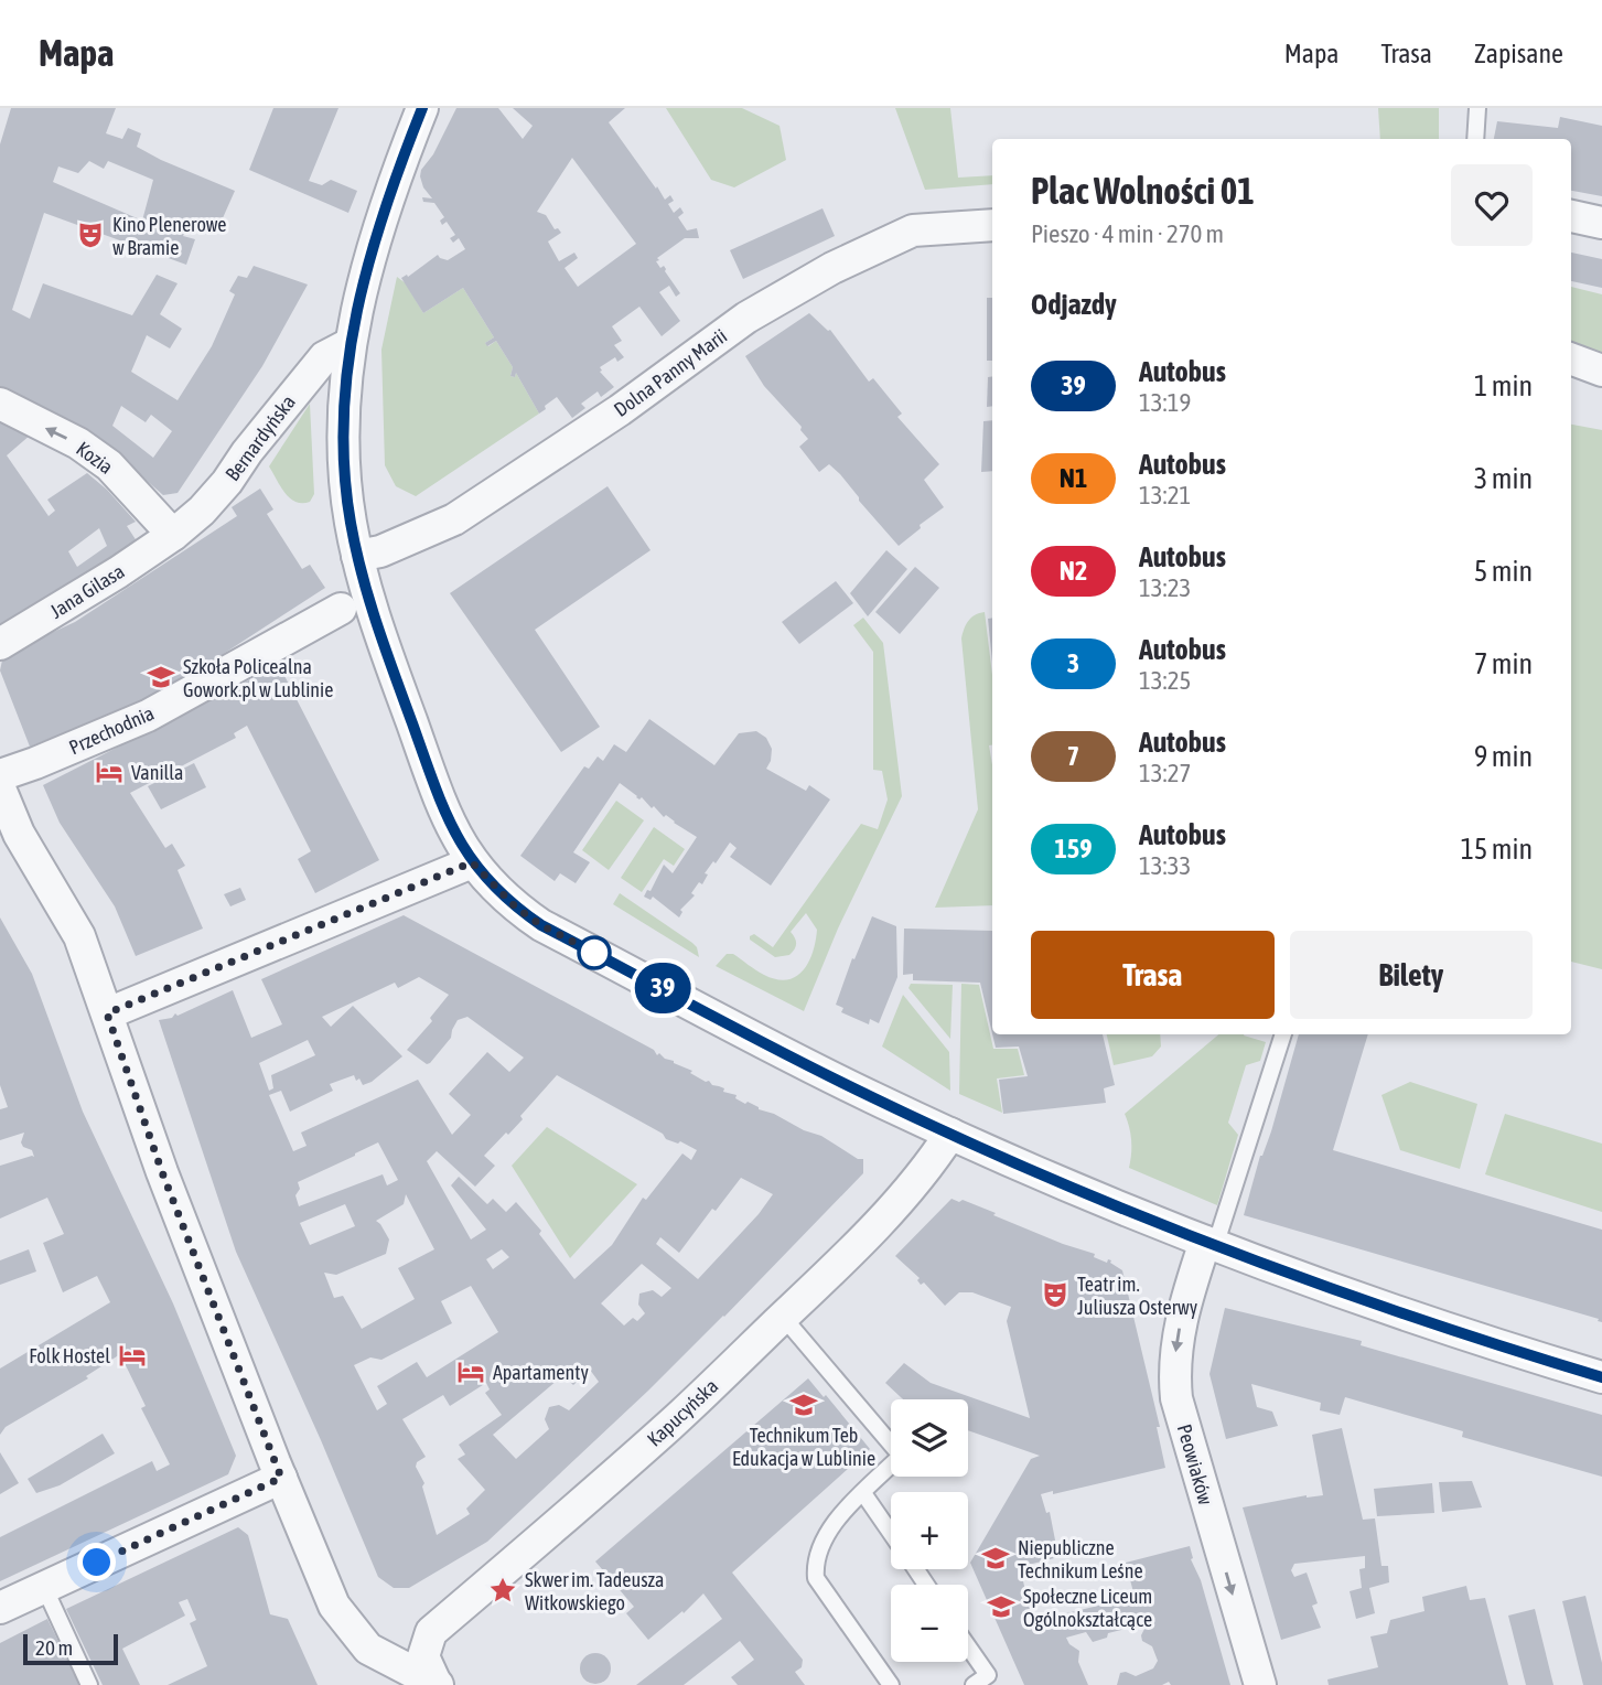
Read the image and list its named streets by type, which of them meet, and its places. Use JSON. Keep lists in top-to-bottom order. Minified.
{"streets":{"street":["Dolna Panny Marii","Bernardyńska","Kozia","Jana Gilasa","Przechodnia","Kapucyńska","Peowiaków"]},"crossings":[["Bernardyńska","Kozia"],["Bernardyńska","Jana Gilasa"],["Kozia","Jana Gilasa"]],"one_way":["Kozia","Peowiaków"],"places":{"theatre":["Kino Plenerowe w Bramie","Teatr im. Juliusza Osterwy"],"school or university":["Szkoła Policealna Gowork.pl w Lublinie","Technikum Teb Edukacja w Lublinie","Niepubliczne Technikum Leśne","Społeczne Liceum Ogólnokształcące"],"hotel":["Vanilla","Folk Hostel","Apartamenty"],"place":["Skwer im. Tadeusza Witkowskiego"]},"lines":["bus line 39"],"scale_bar":"20 m","page":{"header":"Mapa","nav":["Mapa","Trasa","Zapisane"],"on_map":"39","heading":[["Plac Wolności 01","Pieszo · 4 min · 270 m"],"Odjazdy"],"list":[{"mark":"39","name":"Autobus","note":"13:19","value":"1 min"},{"mark":"N1","name":"Autobus","note":"13:21","value":"3 min"},{"mark":"N2","name":"Autobus","note":"13:23","value":"5 min"},{"mark":"3","name":"Autobus","note":"13:25","value":"7 min"},{"mark":"7","name":"Autobus","note":"13:27","value":"9 min"},{"mark":"159","name":"Autobus","note":"13:33","value":"15 min"}],"buttons":["Trasa","Bilety"],"map_buttons":["+","−"],"scale":"20 m"}}
